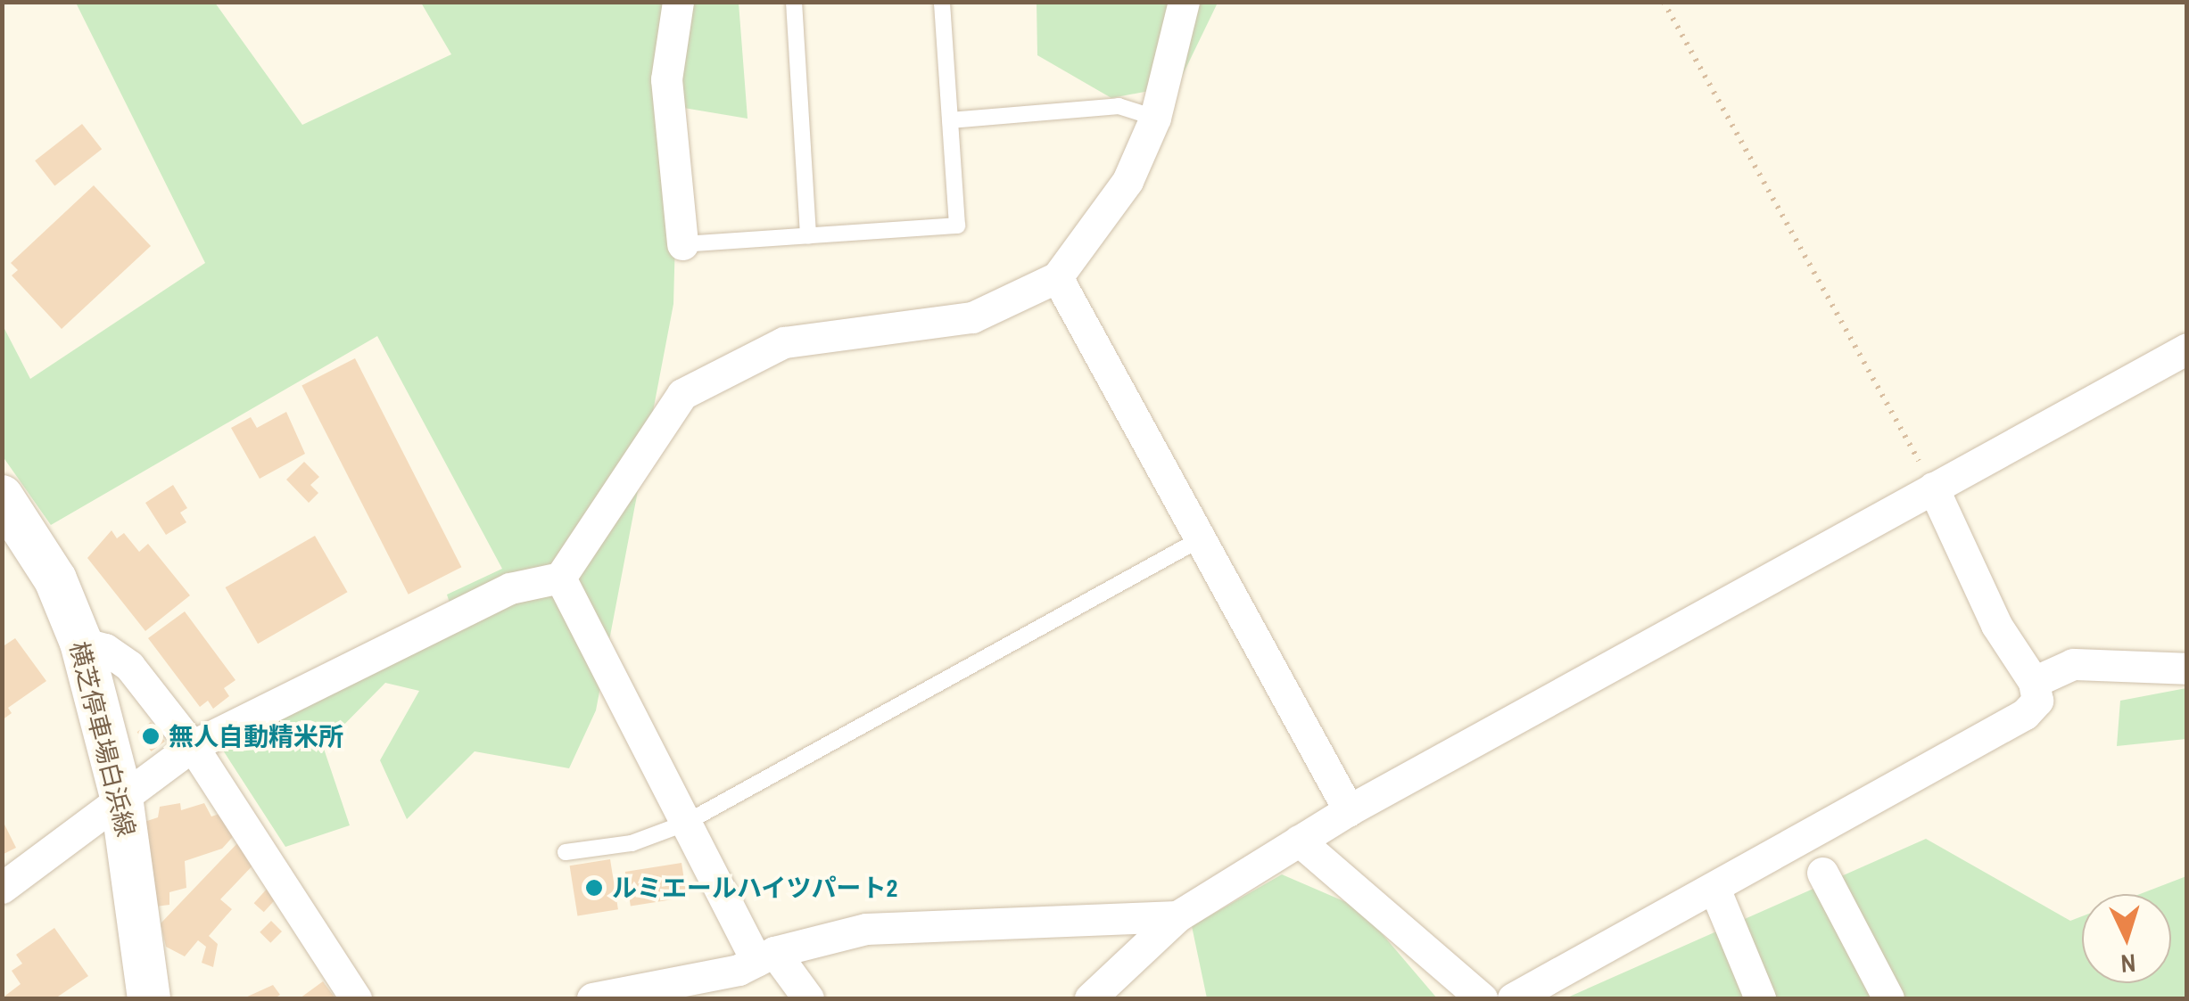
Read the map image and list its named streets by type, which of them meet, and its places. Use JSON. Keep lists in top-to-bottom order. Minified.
{"streets":{"main road":["横芝停車場白浜線"]},"places":["無人自動精米所","ルミエールハイツパート2"],"north":"bottom"}
